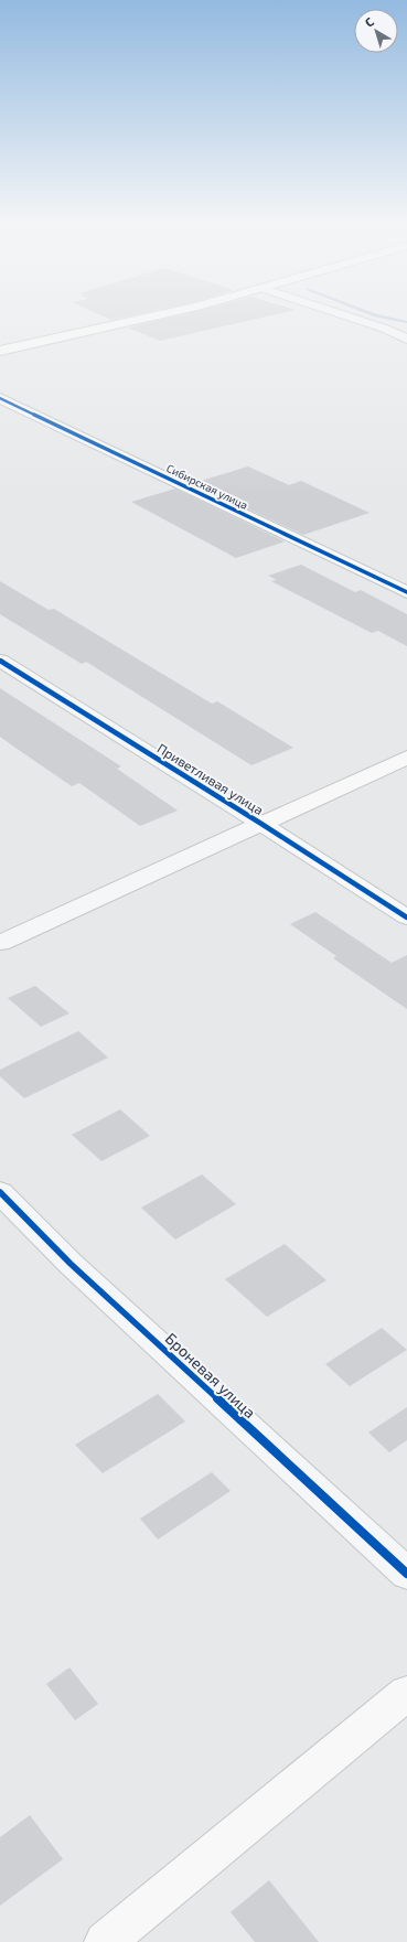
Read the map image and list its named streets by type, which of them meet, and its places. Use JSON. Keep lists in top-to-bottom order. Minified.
{"streets":{"street":["Сибирская улица","Приветливая улица","Броневая улица"]},"north":"top left"}
